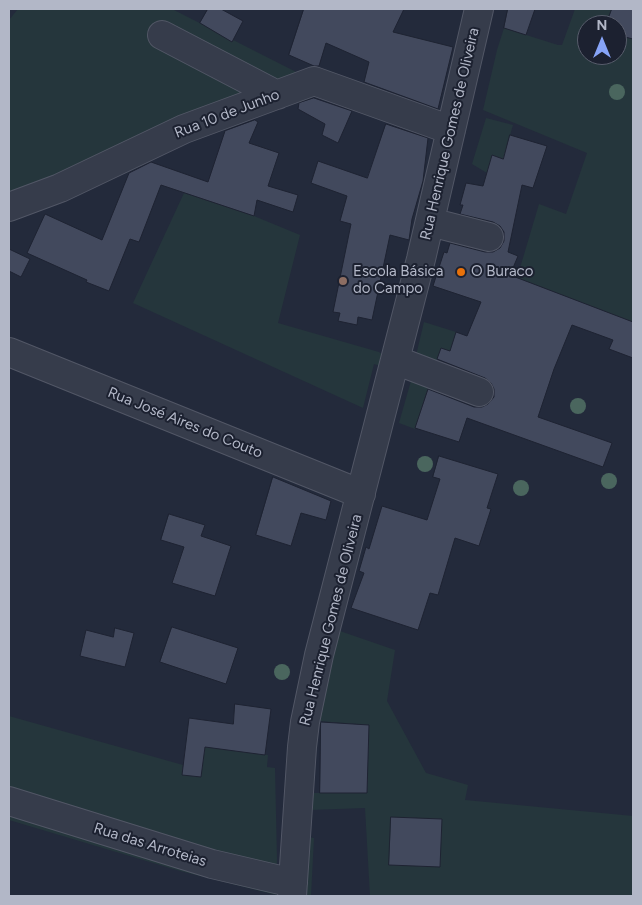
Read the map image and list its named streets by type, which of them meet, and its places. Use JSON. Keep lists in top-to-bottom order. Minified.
{"streets":{"street":["Rua 10 de Junho","Rua Henrique Gomes de Oliveira","Rua José Aires do Couto","Rua das Arroteias"]},"crossings":[["Rua 10 de Junho","Rua Henrique Gomes de Oliveira"],["Rua Henrique Gomes de Oliveira","Rua José Aires do Couto"],["Rua Henrique Gomes de Oliveira","Rua das Arroteias"]],"places":["O Buraco","Escola Básica do Campo"],"north":"top"}
